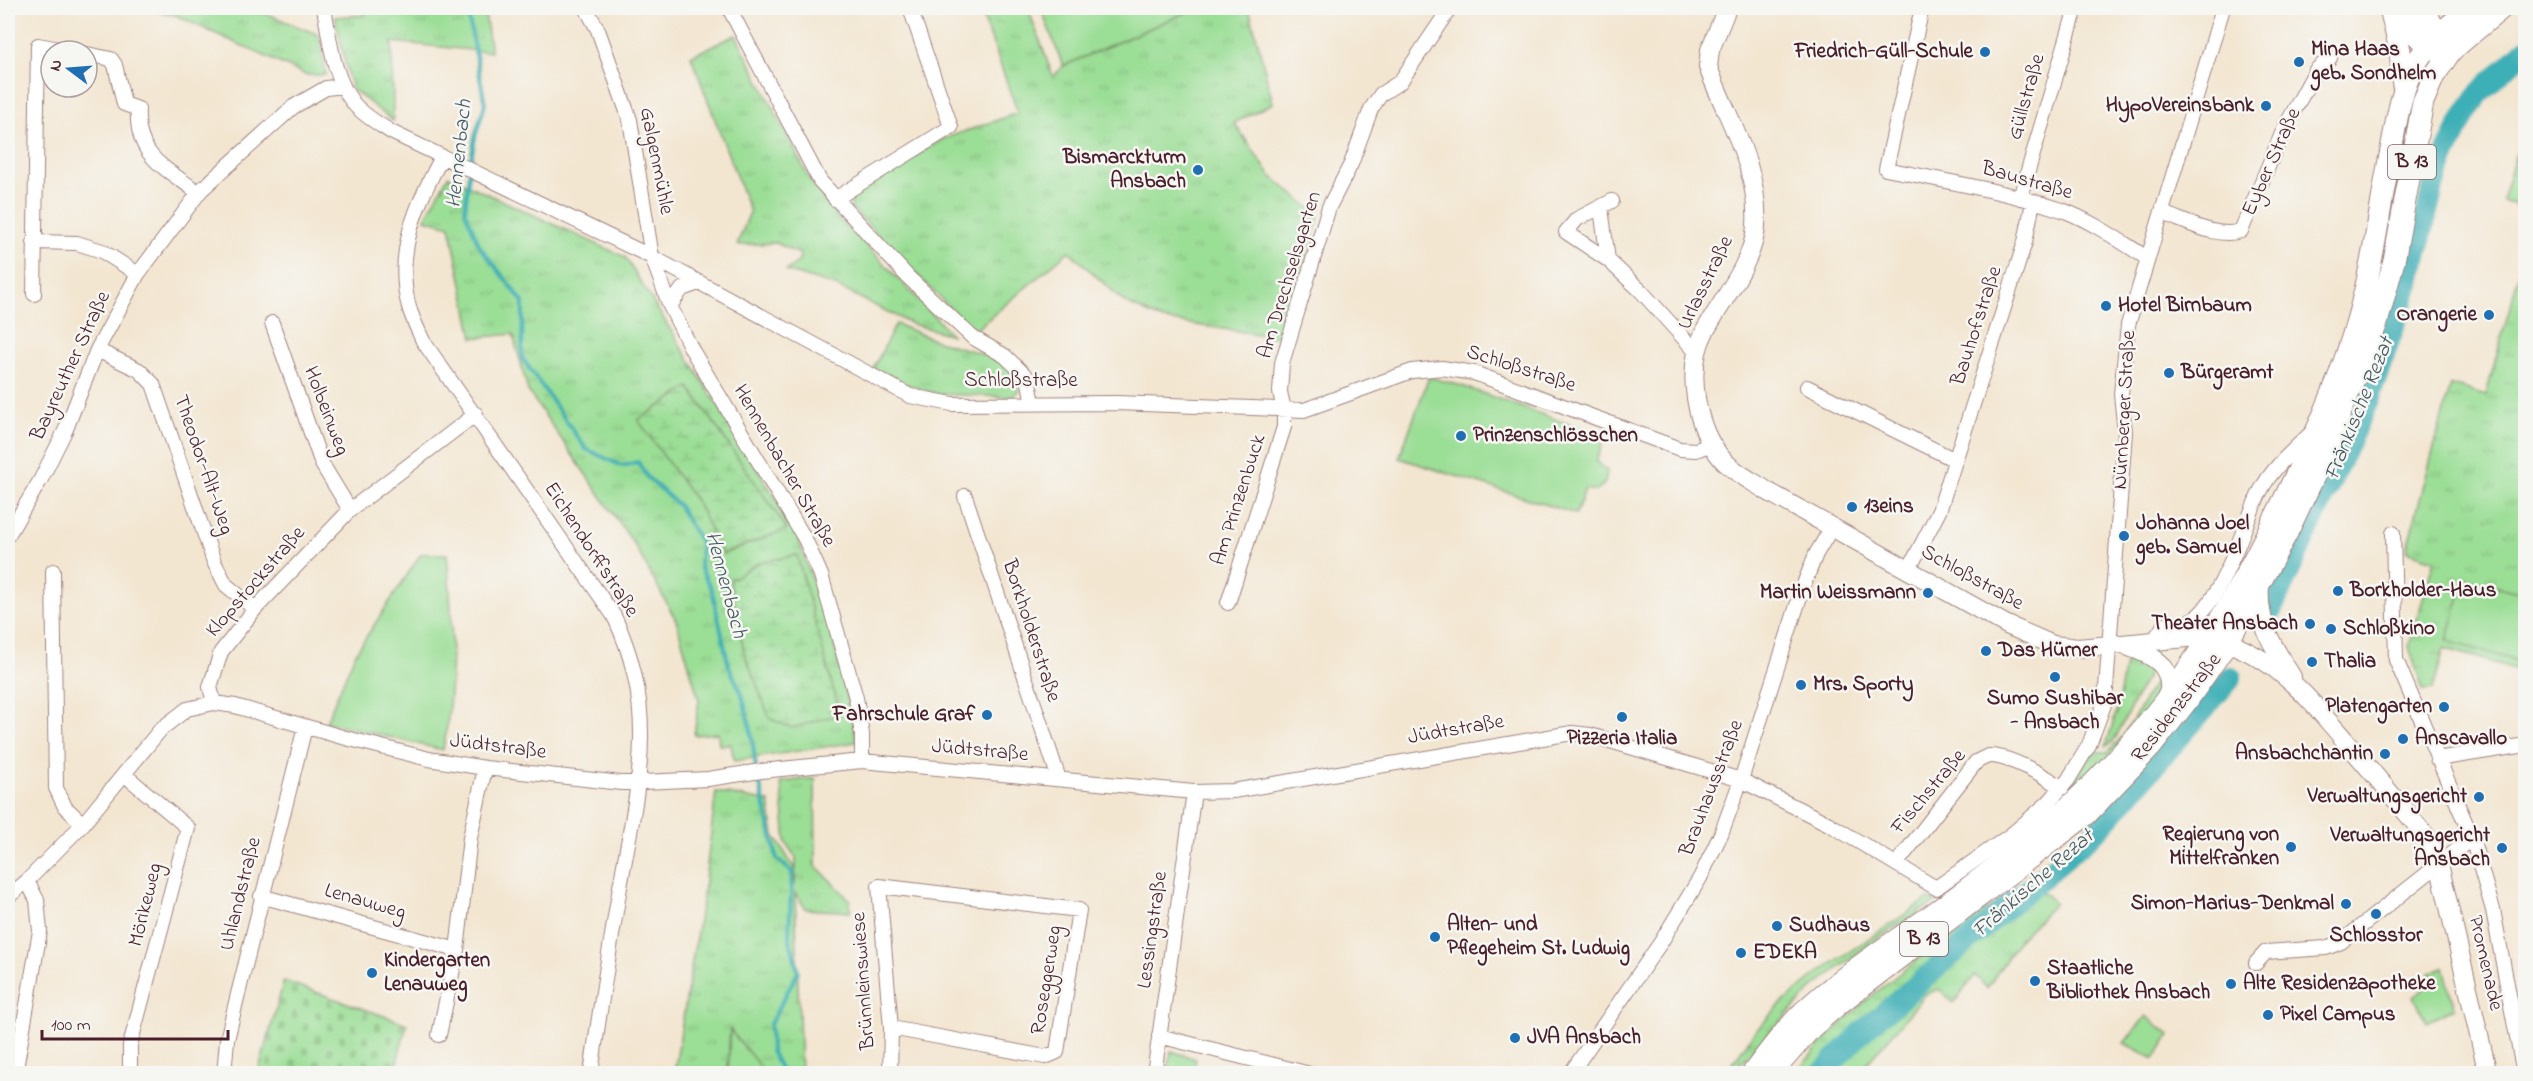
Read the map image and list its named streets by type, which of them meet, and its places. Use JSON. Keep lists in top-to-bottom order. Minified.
{"streets":{"main road":["B 13","Residenzstraße"],"street":["Güllstraße","Galgenmühle","Eyber Straße","Baustraße","Am Drechselsgarten","Urlasstraße","Bauhofstraße","Bayreuther Straße","Schloßstraße","Nürnberger Straße","Holbeinweg","Theodor-Alt-Weg","Hennenbacher Straße","Am Prinzenbuck","Eichendorffstraße","Klopstockstraße","Borkholderstraße","Jüdtstraße","Brauhausstraße","Fischstraße","Uhlandstraße","Lenauweg","Mörikeweg","Lessingstraße","Promenade","Roseggerweg","Brünnleinswiese"]},"crossings":[["Güllstraße","Baustraße"],["Güllstraße","Bauhofstraße"],["Galgenmühle","Schloßstraße"],["Galgenmühle","Hennenbacher Straße"],["Eyber Straße","Nürnberger Straße"],["B 13","Residenzstraße"],["Baustraße","Bauhofstraße"],["Baustraße","Nürnberger Straße"],["Am Drechselsgarten","Schloßstraße"],["Am Drechselsgarten","Am Prinzenbuck"],["Urlasstraße","Schloßstraße"],["Bauhofstraße","Schloßstraße"],["Bayreuther Straße","Theodor-Alt-Weg"],["Schloßstraße","Nürnberger Straße"],["Schloßstraße","Hennenbacher Straße"],["Schloßstraße","Am Prinzenbuck"],["Schloßstraße","Residenzstraße"],["Schloßstraße","Brauhausstraße"],["Schloßstraße","Fischstraße"],["Schloßstraße","Promenade"],["Nürnberger Straße","Fischstraße"],["Holbeinweg","Klopstockstraße"],["Theodor-Alt-Weg","Klopstockstraße"],["Hennenbacher Straße","Jüdtstraße"],["Eichendorffstraße","Klopstockstraße"],["Eichendorffstraße","Jüdtstraße"],["Klopstockstraße","Jüdtstraße"],["Borkholderstraße","Jüdtstraße"],["Residenzstraße","Promenade"],["Jüdtstraße","Brauhausstraße"],["Jüdtstraße","Fischstraße"],["Jüdtstraße","Uhlandstraße"],["Jüdtstraße","Lessingstraße"],["Brauhausstraße","Fischstraße"],["Uhlandstraße","Lenauweg"],["Roseggerweg","Brünnleinswiese"]],"water":["Hennenbach","Fränkische Rezat"],"places":["Friedrich-Güll-Schule","Mina Haas geb. Sondhelm","HypoVereinsbank","Bismarckturm Ansbach","Hotel Birnbaum","Orangerie","Bürgeramt","Prinzenschlösschen","13eins","Johanna Joel geb. Samuel","Borkholder-Haus","Martin Weissmann","Theater Ansbach","Schloßkino","Das Hürner","Thalia","Sumo Sushibar - Ansbach","Mrs. Sporty","Platengarten","Fahrschule Graf","Pizzeria Italia","Anscavallo","Ansbachchantin","Verwaltungsgericht","Regierung von Mittelfranken","Verwaltungsgericht Ansbach","Simon-Marius-Denkmal","Schlosstor","Sudhaus","Alten- und Pflegeheim St. Ludwig","EDEKA","Kindergarten Lenauweg","Staatliche Bibliothek Ansbach","Alte Residenzapotheke","Pixel Campus","JVA Ansbach"],"scale_bar":"100 m","north":"left"}
